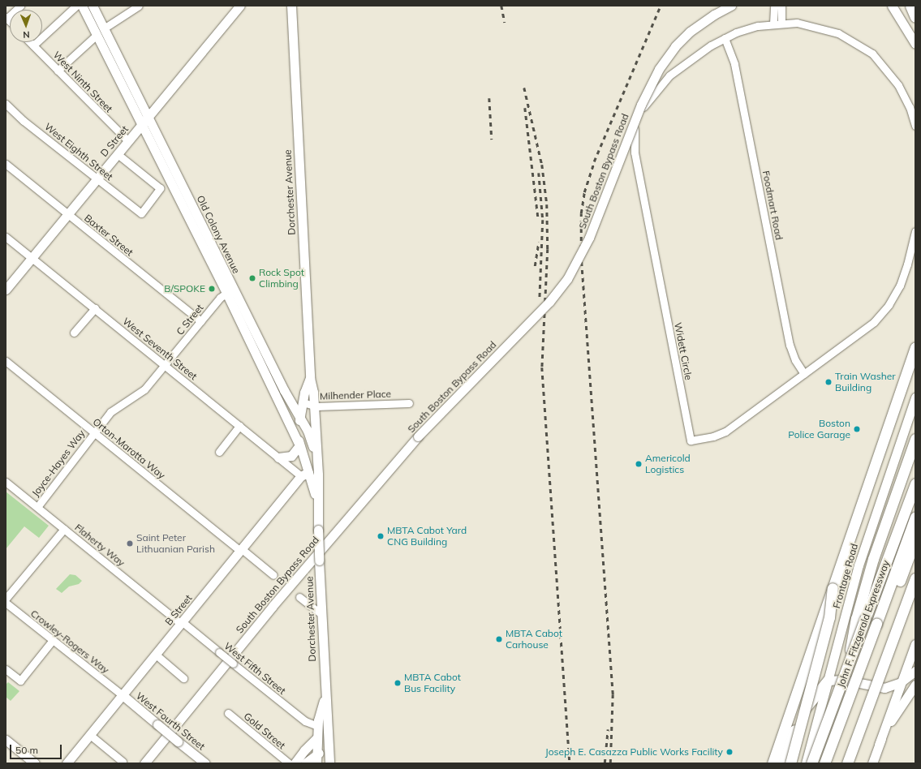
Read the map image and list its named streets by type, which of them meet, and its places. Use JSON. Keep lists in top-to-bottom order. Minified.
{"streets":{"highway":["John F. Fitzgerald Expressway"],"main road":["D Street","South Boston Bypass Road","Dorchester Avenue","Old Colony Avenue","Frontage Road","B Street","West Fourth Street"],"street":["West Ninth Street","West Eighth Street","Foodmart Road","Baxter Street","C Street","West Seventh Street","Widett Circle","Milhender Place","Orton-Marotta Way","Joyce-Hayes Way","Flaherty Way","Crowley-Rogers Way","West Fifth Street","Gold Street"]},"crossings":[["West Ninth Street","D Street"],["D Street","West Eighth Street"],["D Street","Old Colony Avenue"],["D Street","Baxter Street"],["D Street","West Seventh Street"],["Dorchester Avenue","Old Colony Avenue"],["Dorchester Avenue","West Seventh Street"],["Dorchester Avenue","Milhender Place"],["Dorchester Avenue","B Street"],["Dorchester Avenue","West Fifth Street"],["Foodmart Road","Widett Circle"],["Old Colony Avenue","C Street"],["Baxter Street","C Street"],["C Street","West Seventh Street"],["C Street","Joyce-Hayes Way"],["West Seventh Street","Joyce-Hayes Way"],["West Seventh Street","B Street"],["Orton-Marotta Way","Joyce-Hayes Way"],["Orton-Marotta Way","B Street"],["Joyce-Hayes Way","Flaherty Way"],["Flaherty Way","B Street"],["Flaherty Way","West Fifth Street"],["B Street","Crowley-Rogers Way"],["B Street","West Fifth Street"],["B Street","West Fourth Street"],["Crowley-Rogers Way","West Fourth Street"]],"places":["Rock Spot Climbing","B/SPOKE","Train Washer Building","Boston Police Garage","Americold Logistics","MBTA Cabot Yard CNG Building","Saint Peter Lithuanian Parish","MBTA Cabot Carhouse","MBTA Cabot Bus Facility","Joseph E. Casazza Public Works Facility"],"scale_bar":"50 m","north":"bottom"}
